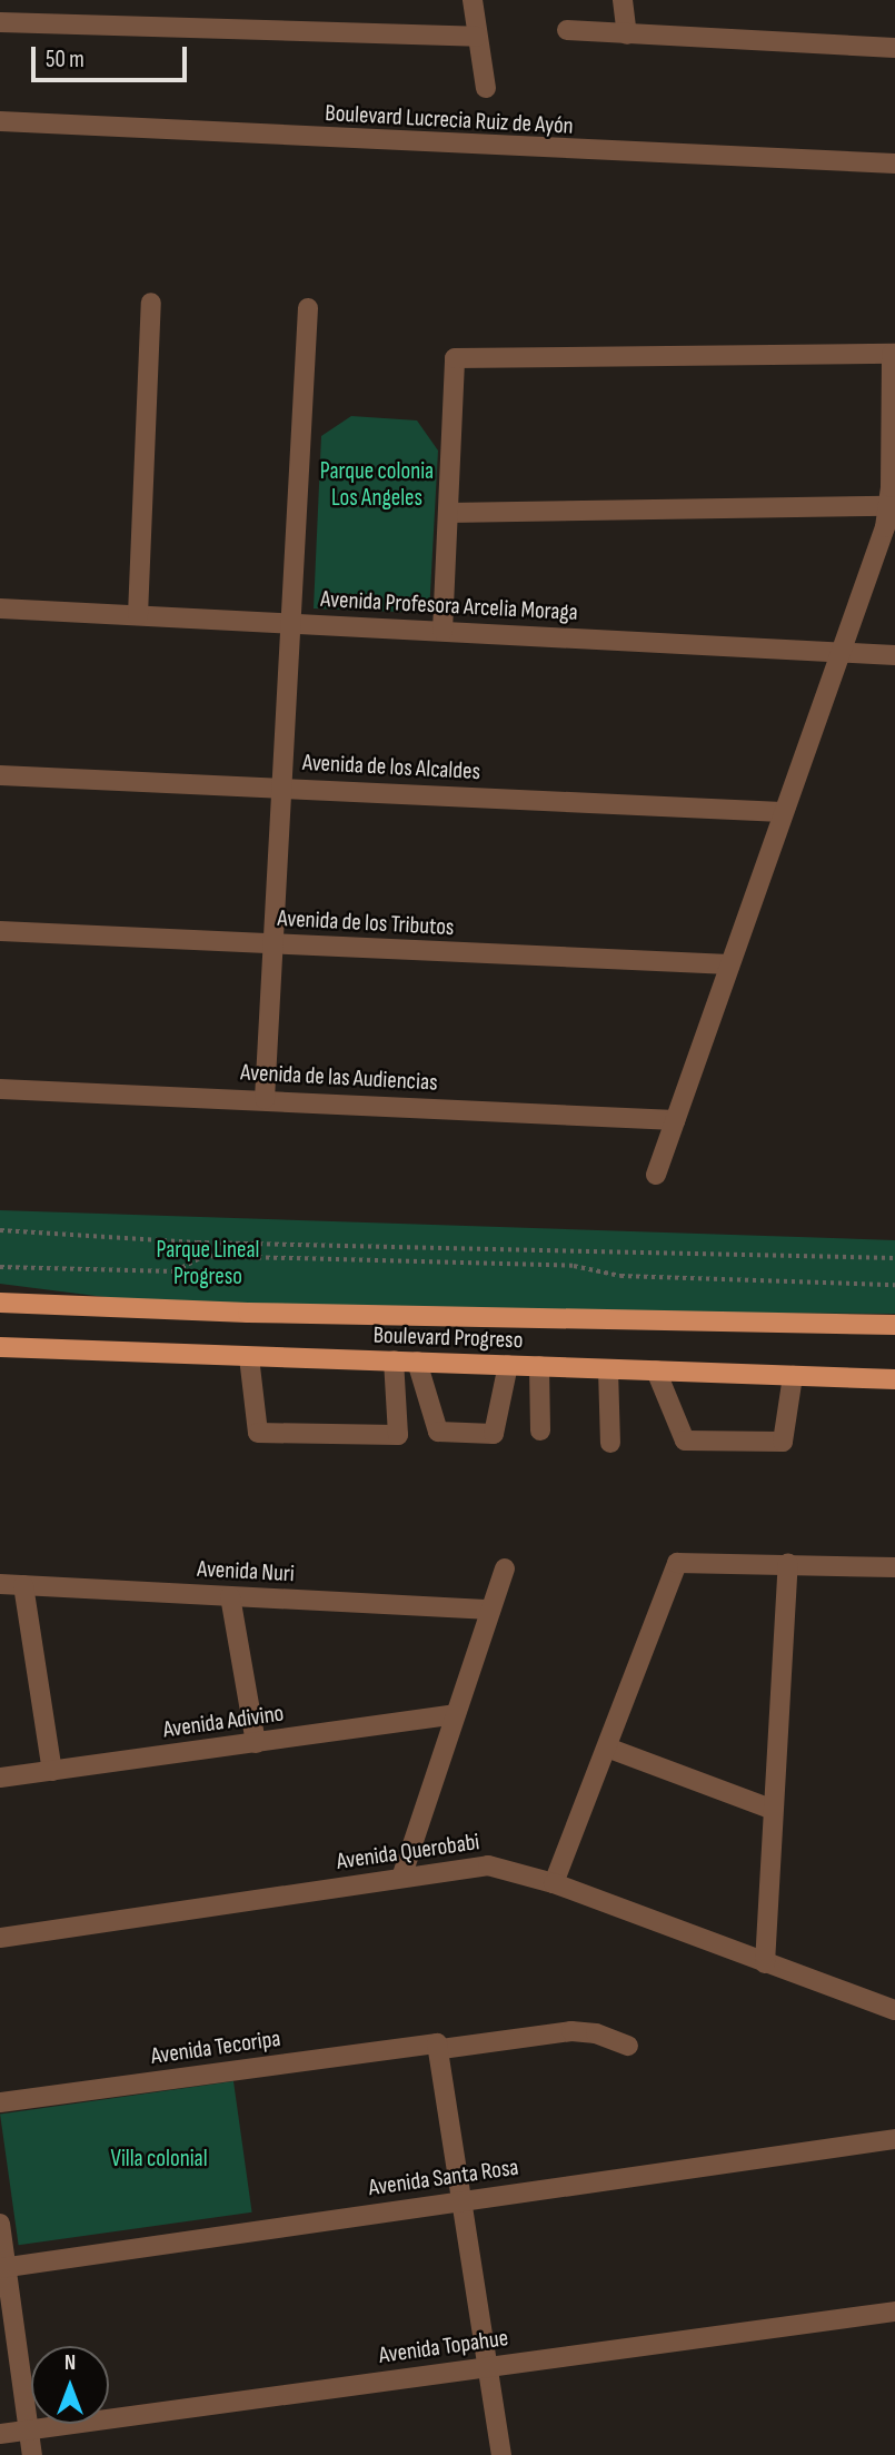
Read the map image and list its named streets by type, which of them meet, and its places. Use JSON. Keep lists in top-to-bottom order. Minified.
{"streets":{"main road":["Boulevard Progreso"],"street":["Boulevard Lucrecia Ruiz de Ayón","Avenida Profesora Arcelia Moraga","Avenida de los Alcaldes","Avenida de los Tributos","Avenida de las Audiencias","Avenida Nuri","Avenida Adivino","Avenida Querobabi","Avenida Tecoripa","Avenida Santa Rosa","Avenida Topahue"]},"parks":["Parque colonia Los Angeles","Parque Lineal Progreso","Villa colonial"],"scale_bar":"50 m","north":"top"}
